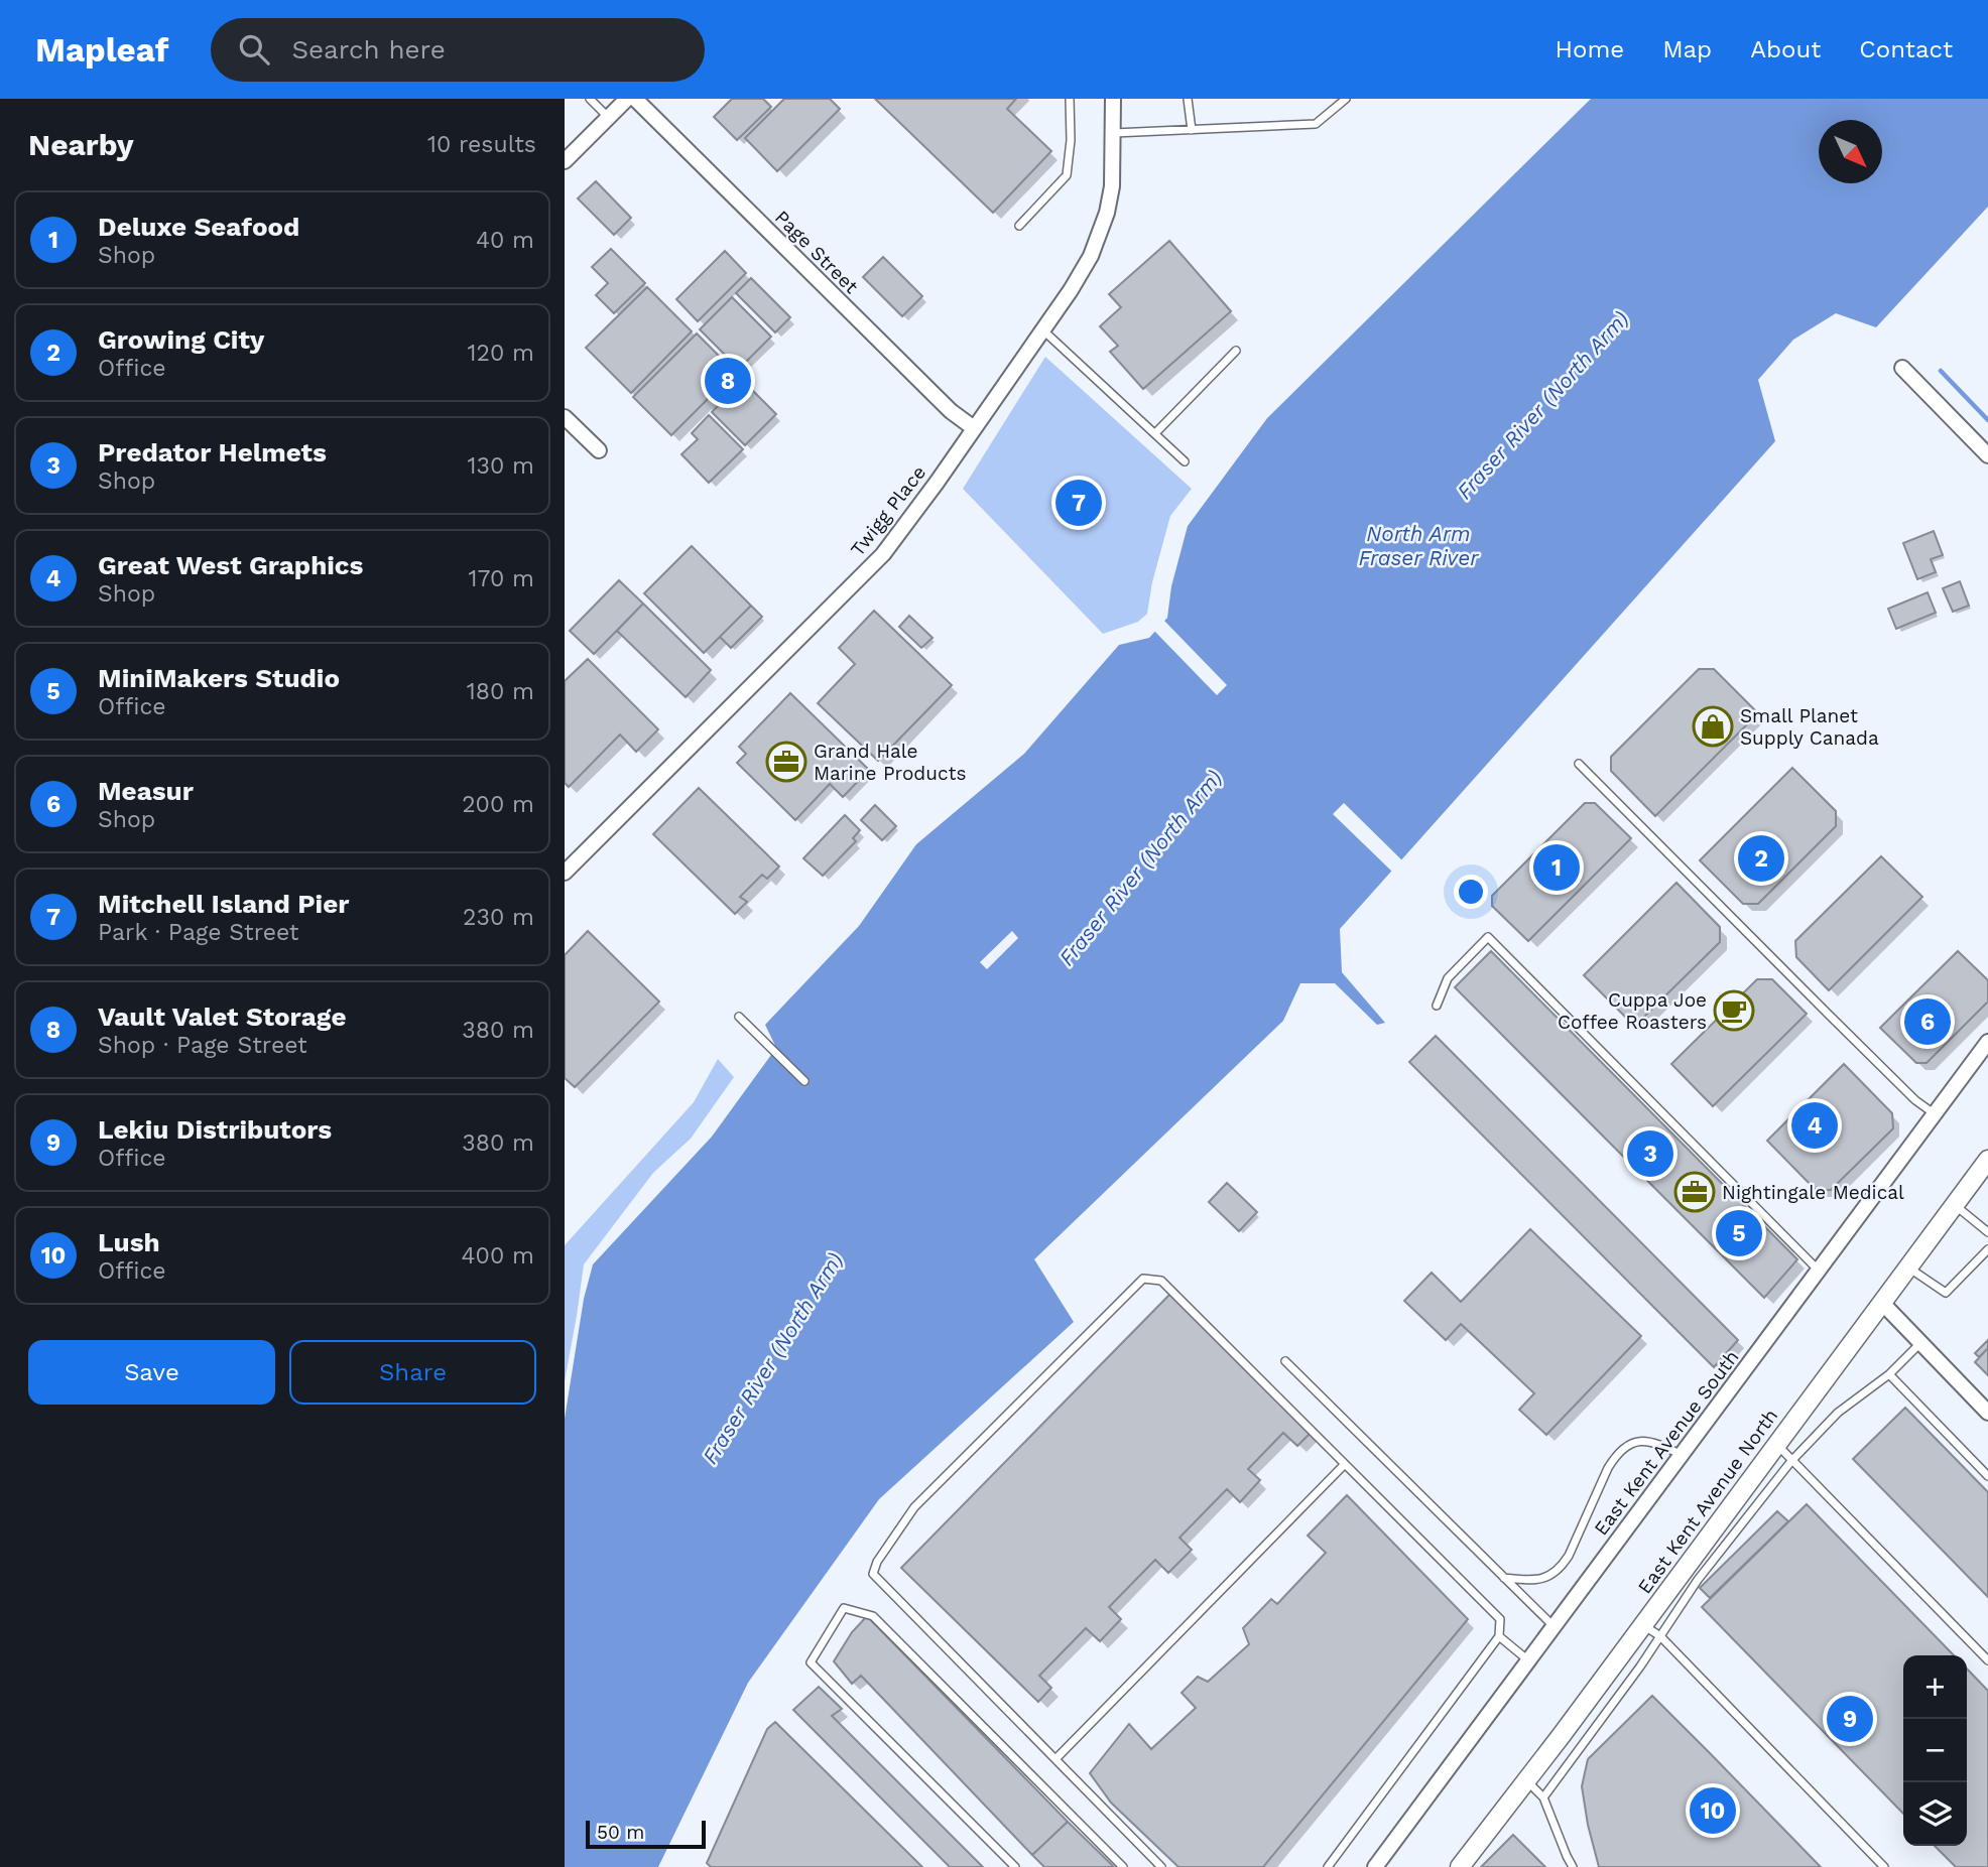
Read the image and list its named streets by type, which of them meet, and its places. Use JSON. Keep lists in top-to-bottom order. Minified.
{"streets":{"street":["Page Street","Twigg Place","East Kent Avenue South","East Kent Avenue North"]},"crossings":[["Page Street","Twigg Place"]],"water":["Fraser River (North Arm)","North Arm Fraser River"],"places":{"shop":["Small Planet Supply Canada"],"office":["Grand Hale Marine Products","Nightingale Medical"],"cafe":["Cuppa Joe Coffee Roasters"]},"scale_bar":"50 m","north":"bottom right","page":{"header":"Mapleaf","search":"Search here","nav":["Home","Map","About","Contact"],"heading":["Nearby","10 results"],"list":[{"mark":"1","name":"Deluxe Seafood","note":"Shop","value":"40 m"},{"mark":"2","name":"Growing City","note":"Office","value":"120 m"},{"mark":"3","name":"Predator Helmets","note":"Shop","value":"130 m"},{"mark":"4","name":"Great West Graphics","note":"Shop","value":"170 m"},{"mark":"5","name":"MiniMakers Studio","note":"Office","value":"180 m"},{"mark":"6","name":"Measur","note":"Shop","value":"200 m"},{"mark":"7","name":"Mitchell Island Pier","note":"Park · Page Street","value":"230 m"},{"mark":"8","name":"Vault Valet Storage","note":"Shop · Page Street","value":"380 m"},{"mark":"9","name":"Lekiu Distributors","note":"Office","value":"380 m"},{"mark":"10","name":"Lush","note":"Office","value":"400 m"}],"pins":["8","7","2","1","6","4","3","5","9","10"],"buttons":["Save","Share"],"map_buttons":["+","−"],"scale":"50 m"}}
